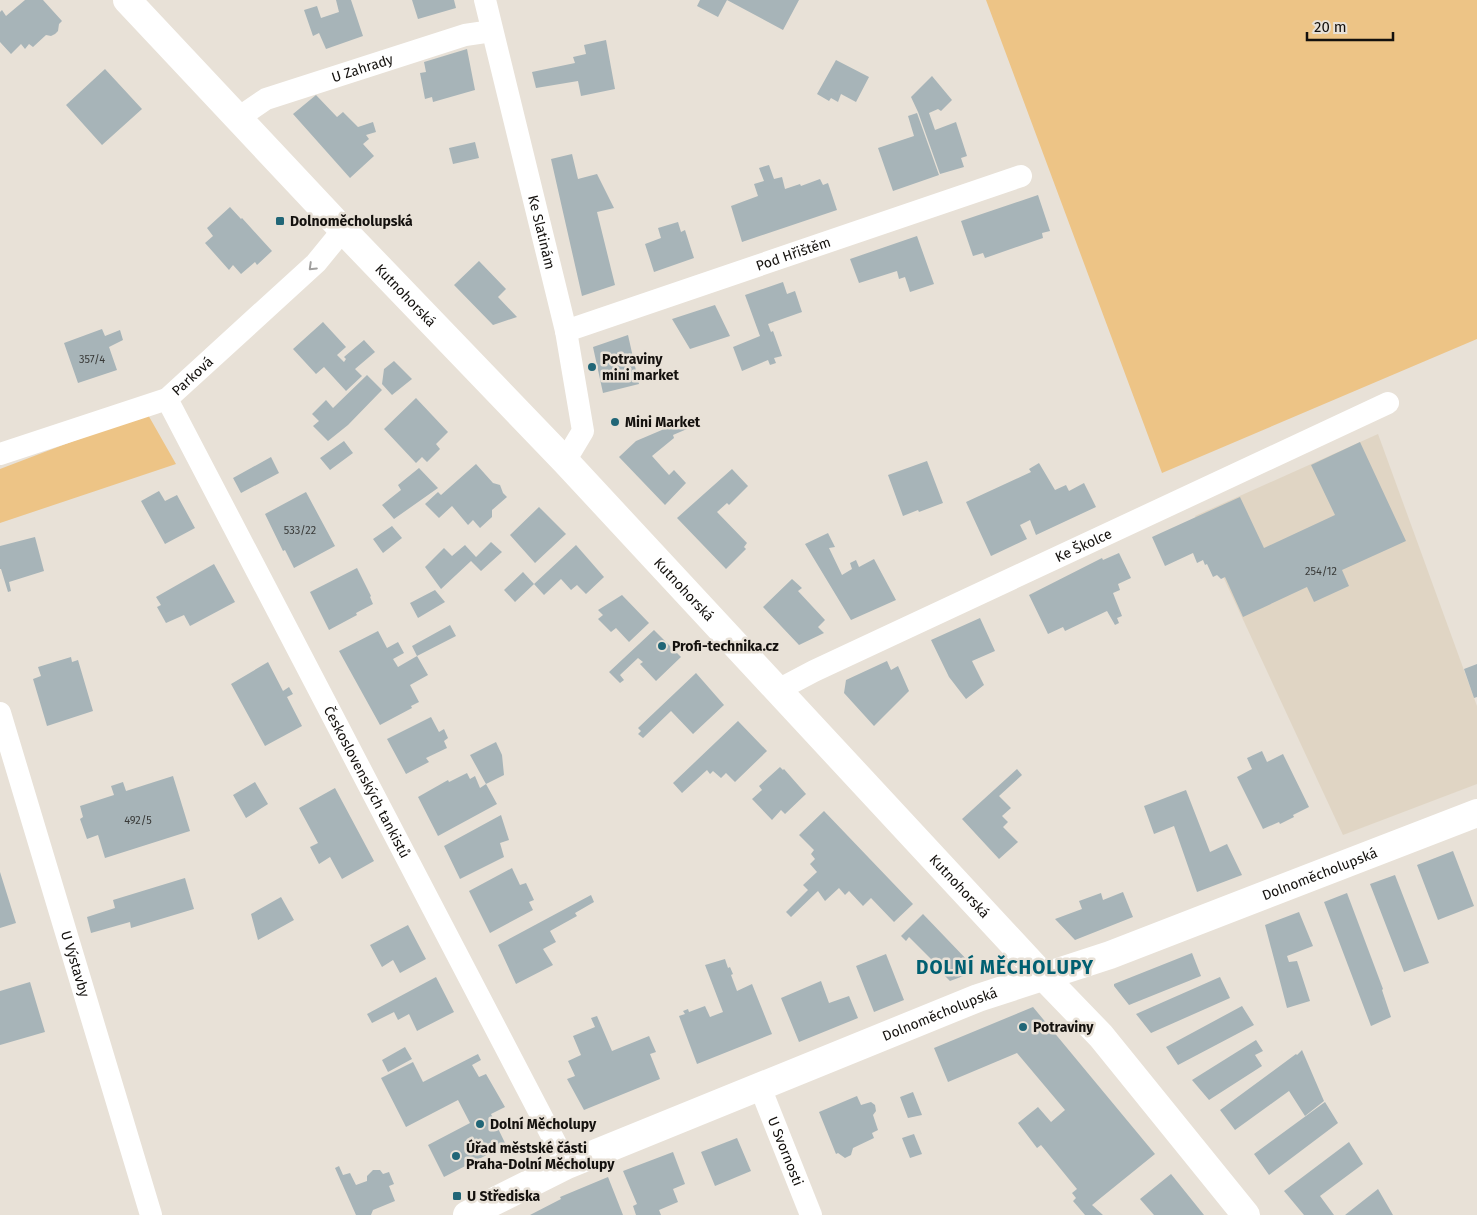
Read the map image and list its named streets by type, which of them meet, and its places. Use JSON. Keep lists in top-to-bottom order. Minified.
{"streets":{"main road":["Kutnohorská","Dolnoměcholupská"],"street":["U Zahrady","Ke Slatinám","Pod Hřištěm","Parková","Ke Školce","Československých tankistů","U Výstavby","U Svornosti"]},"crossings":[["U Zahrady","Ke Slatinám"],["U Zahrady","Kutnohorská"],["Ke Slatinám","Pod Hřištěm"],["Ke Slatinám","Kutnohorská"],["Kutnohorská","Parková"],["Kutnohorská","Ke Školce"],["Kutnohorská","Dolnoměcholupská"],["Parková","Československých tankistů"],["Československých tankistů","Dolnoměcholupská"],["Dolnoměcholupská","U Svornosti"]],"one_way":["Parková"],"districts":["DOLNÍ MĚCHOLUPY"],"places":{"transit":["Dolnoměcholupská","U Střediska"],"other":["Potraviny mini market","Mini Market","Profi-technika.cz","Potraviny","Dolní Měcholupy","Úřad městské části Praha-Dolní Měcholupy"]},"house_numbers":["357/4","533/22","254/12","492/5"],"scale_bar":"20 m"}
